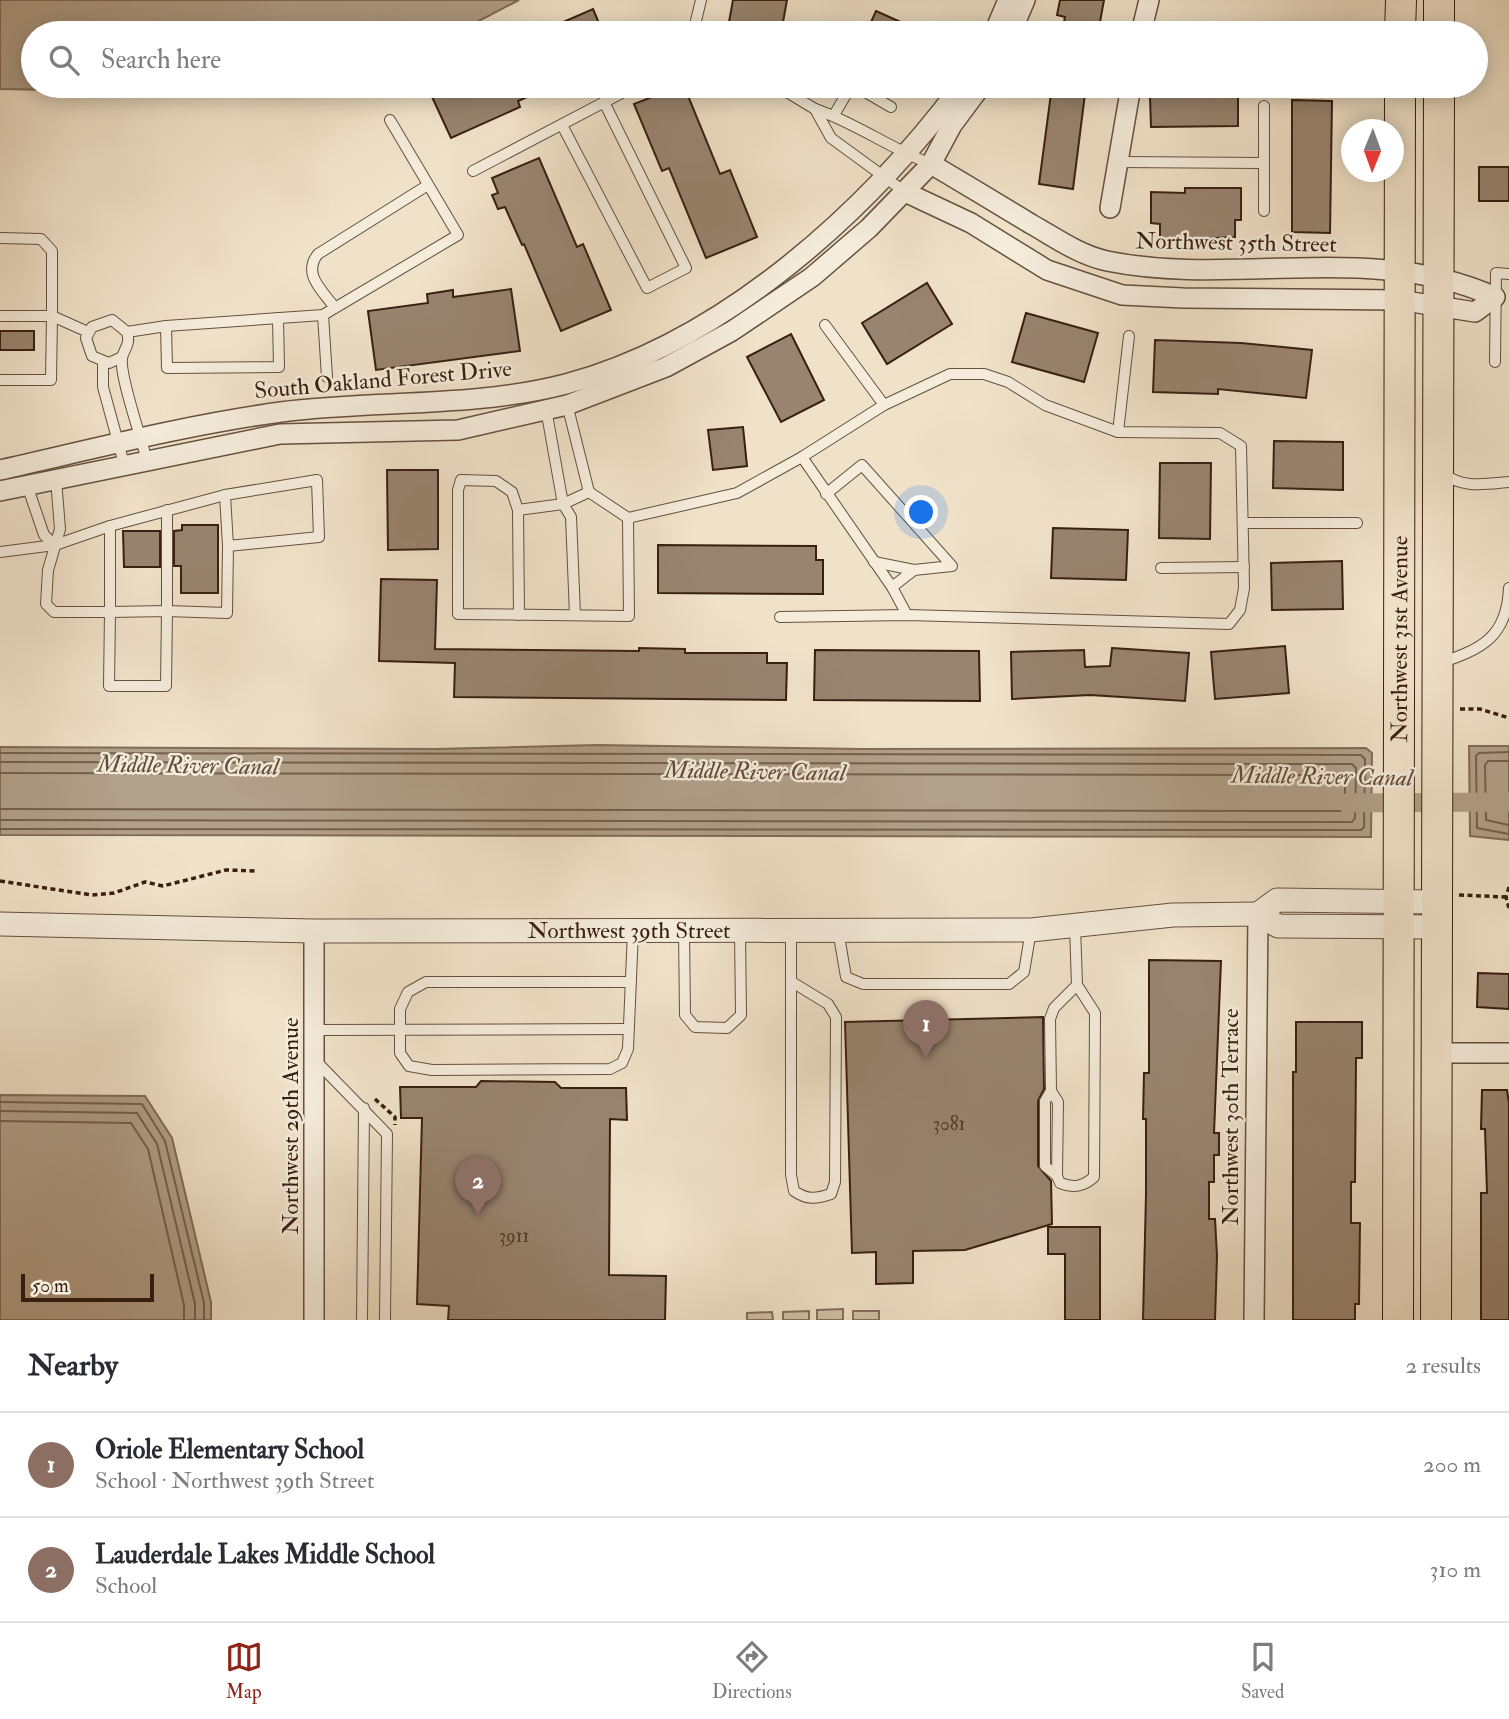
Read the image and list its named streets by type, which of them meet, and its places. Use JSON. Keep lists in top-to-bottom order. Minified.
{"streets":{"main road":["Northwest 31st Avenue"],"street":["Northwest 35th Street","South Oakland Forest Drive","Northwest 39th Street","Northwest 30th Terrace","Northwest 29th Avenue"]},"crossings":[["Northwest 35th Street","Northwest 31st Avenue"],["Northwest 31st Avenue","Northwest 39th Street"],["Northwest 39th Street","Northwest 30th Terrace"],["Northwest 39th Street","Northwest 29th Avenue"]],"water":["Middle River Canal"],"house_numbers":["3081","3911"],"scale_bar":"50 m","north":"bottom","page":{"search":"Search here","pins":["1","2"],"scale":"50 m","heading":["Nearby","2 results"],"list":[{"mark":"1","name":"Oriole Elementary School","note":"School · Northwest 39th Street","value":"200 m"},{"mark":"2","name":"Lauderdale Lakes Middle School","note":"School","value":"310 m"}],"nav":["Map","Directions","Saved"]}}
